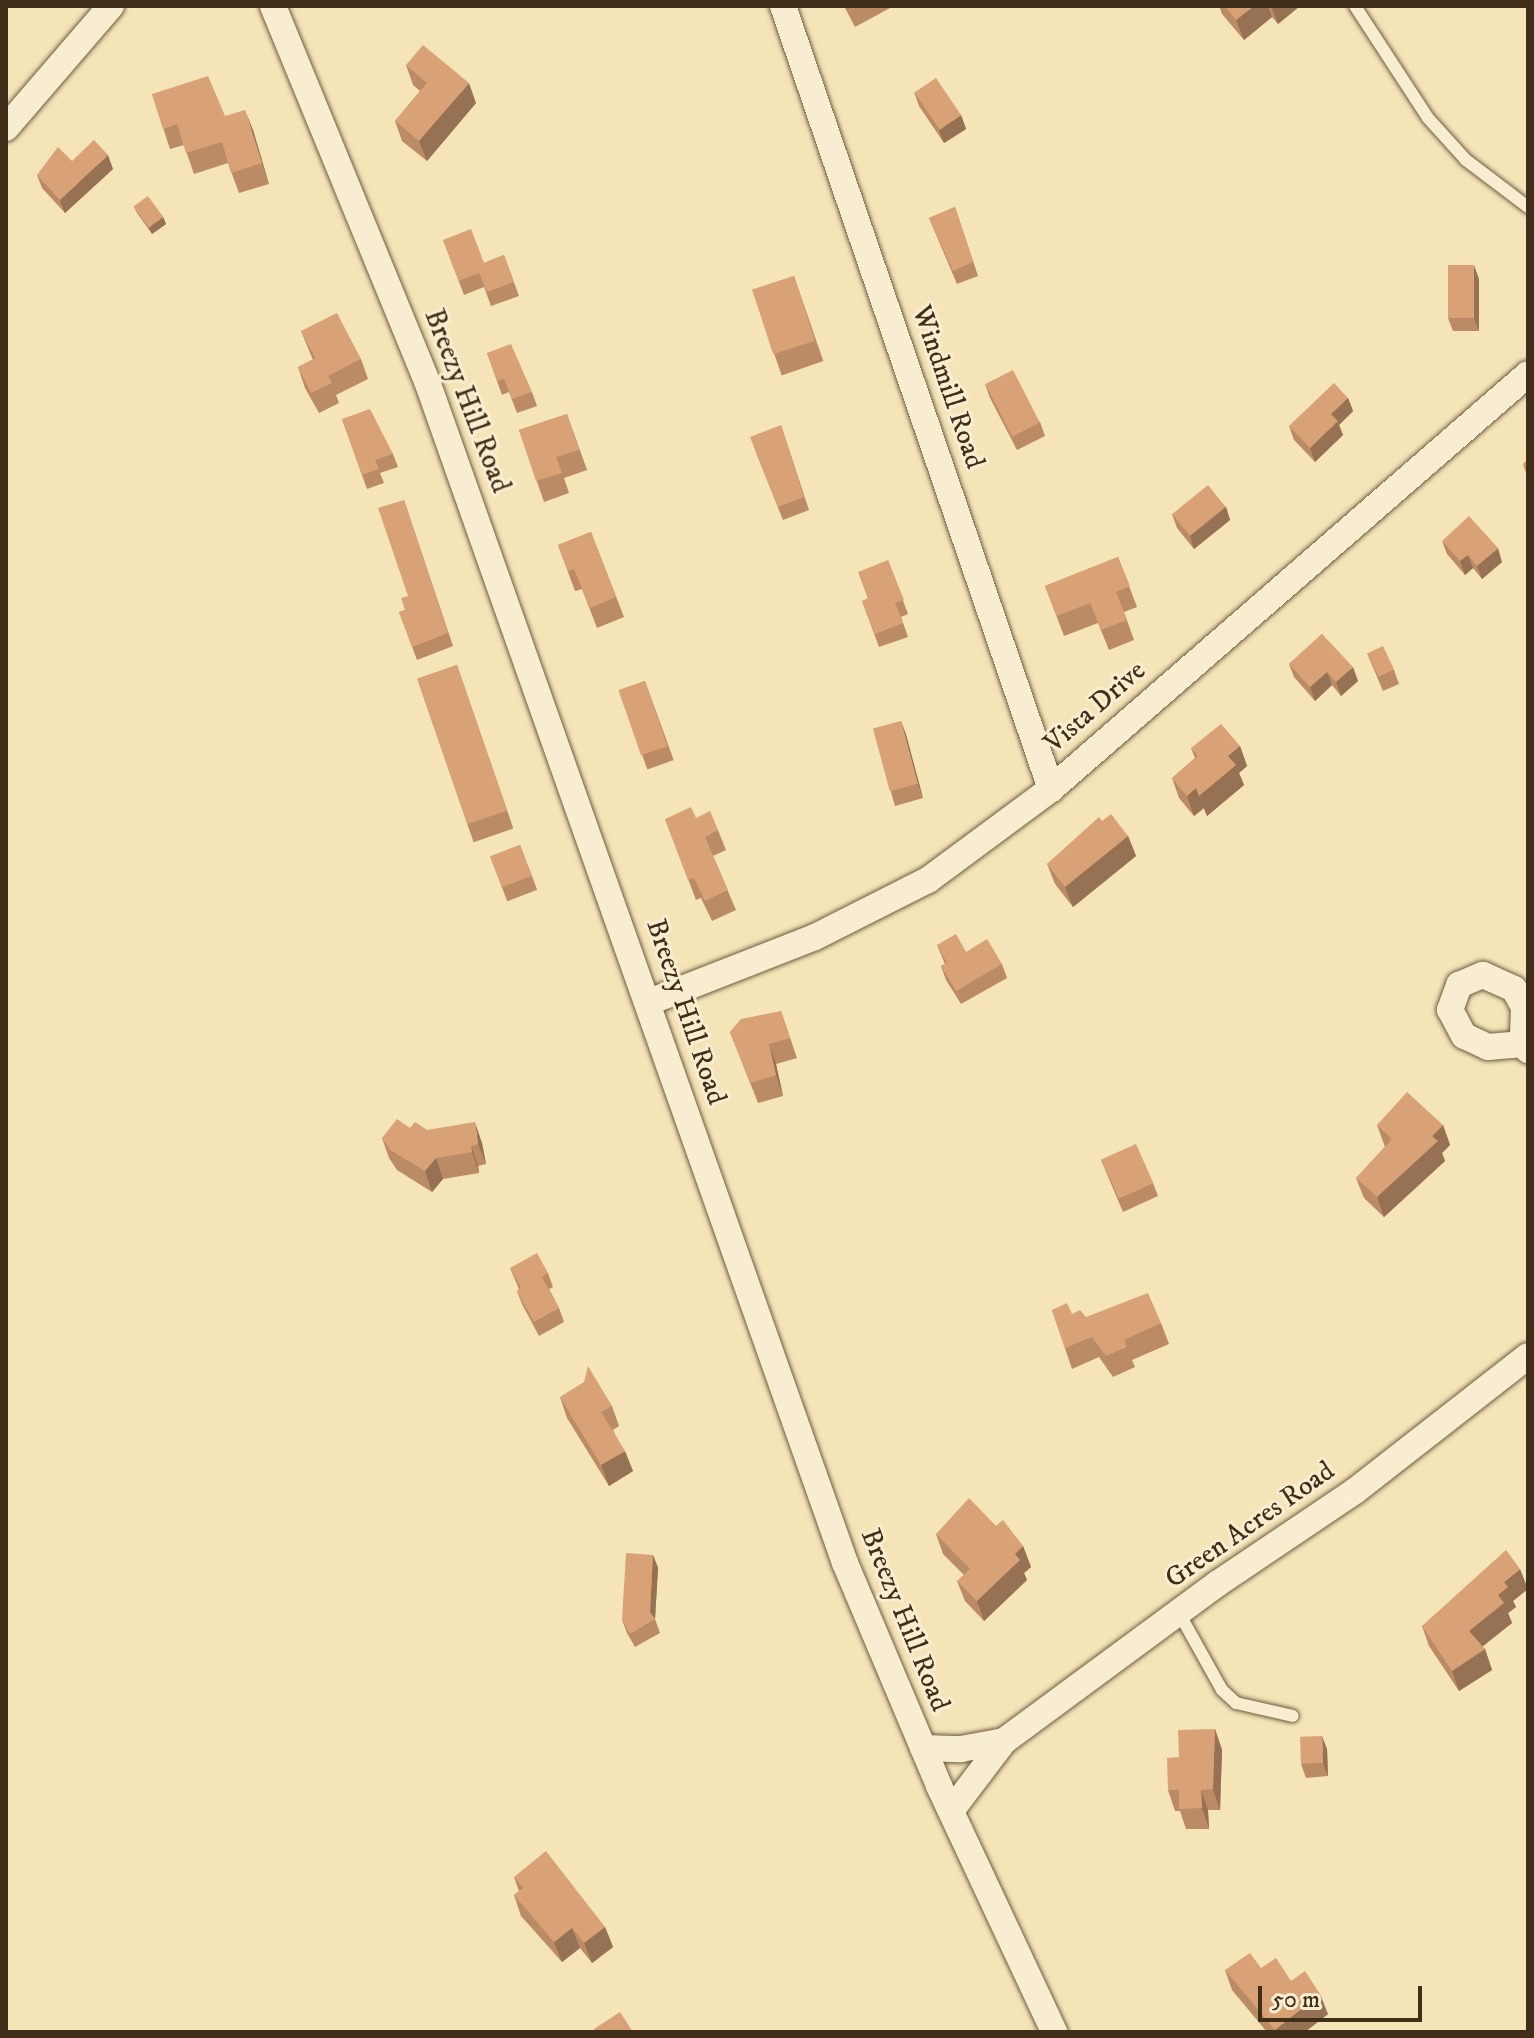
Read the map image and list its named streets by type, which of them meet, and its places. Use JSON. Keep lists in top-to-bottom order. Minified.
{"streets":{"street":["Windmill Road","Breezy Hill Road","Vista Drive","Green Acres Road"]},"crossings":[["Windmill Road","Vista Drive"],["Breezy Hill Road","Vista Drive"],["Breezy Hill Road","Green Acres Road"]],"scale_bar":"50 m"}
